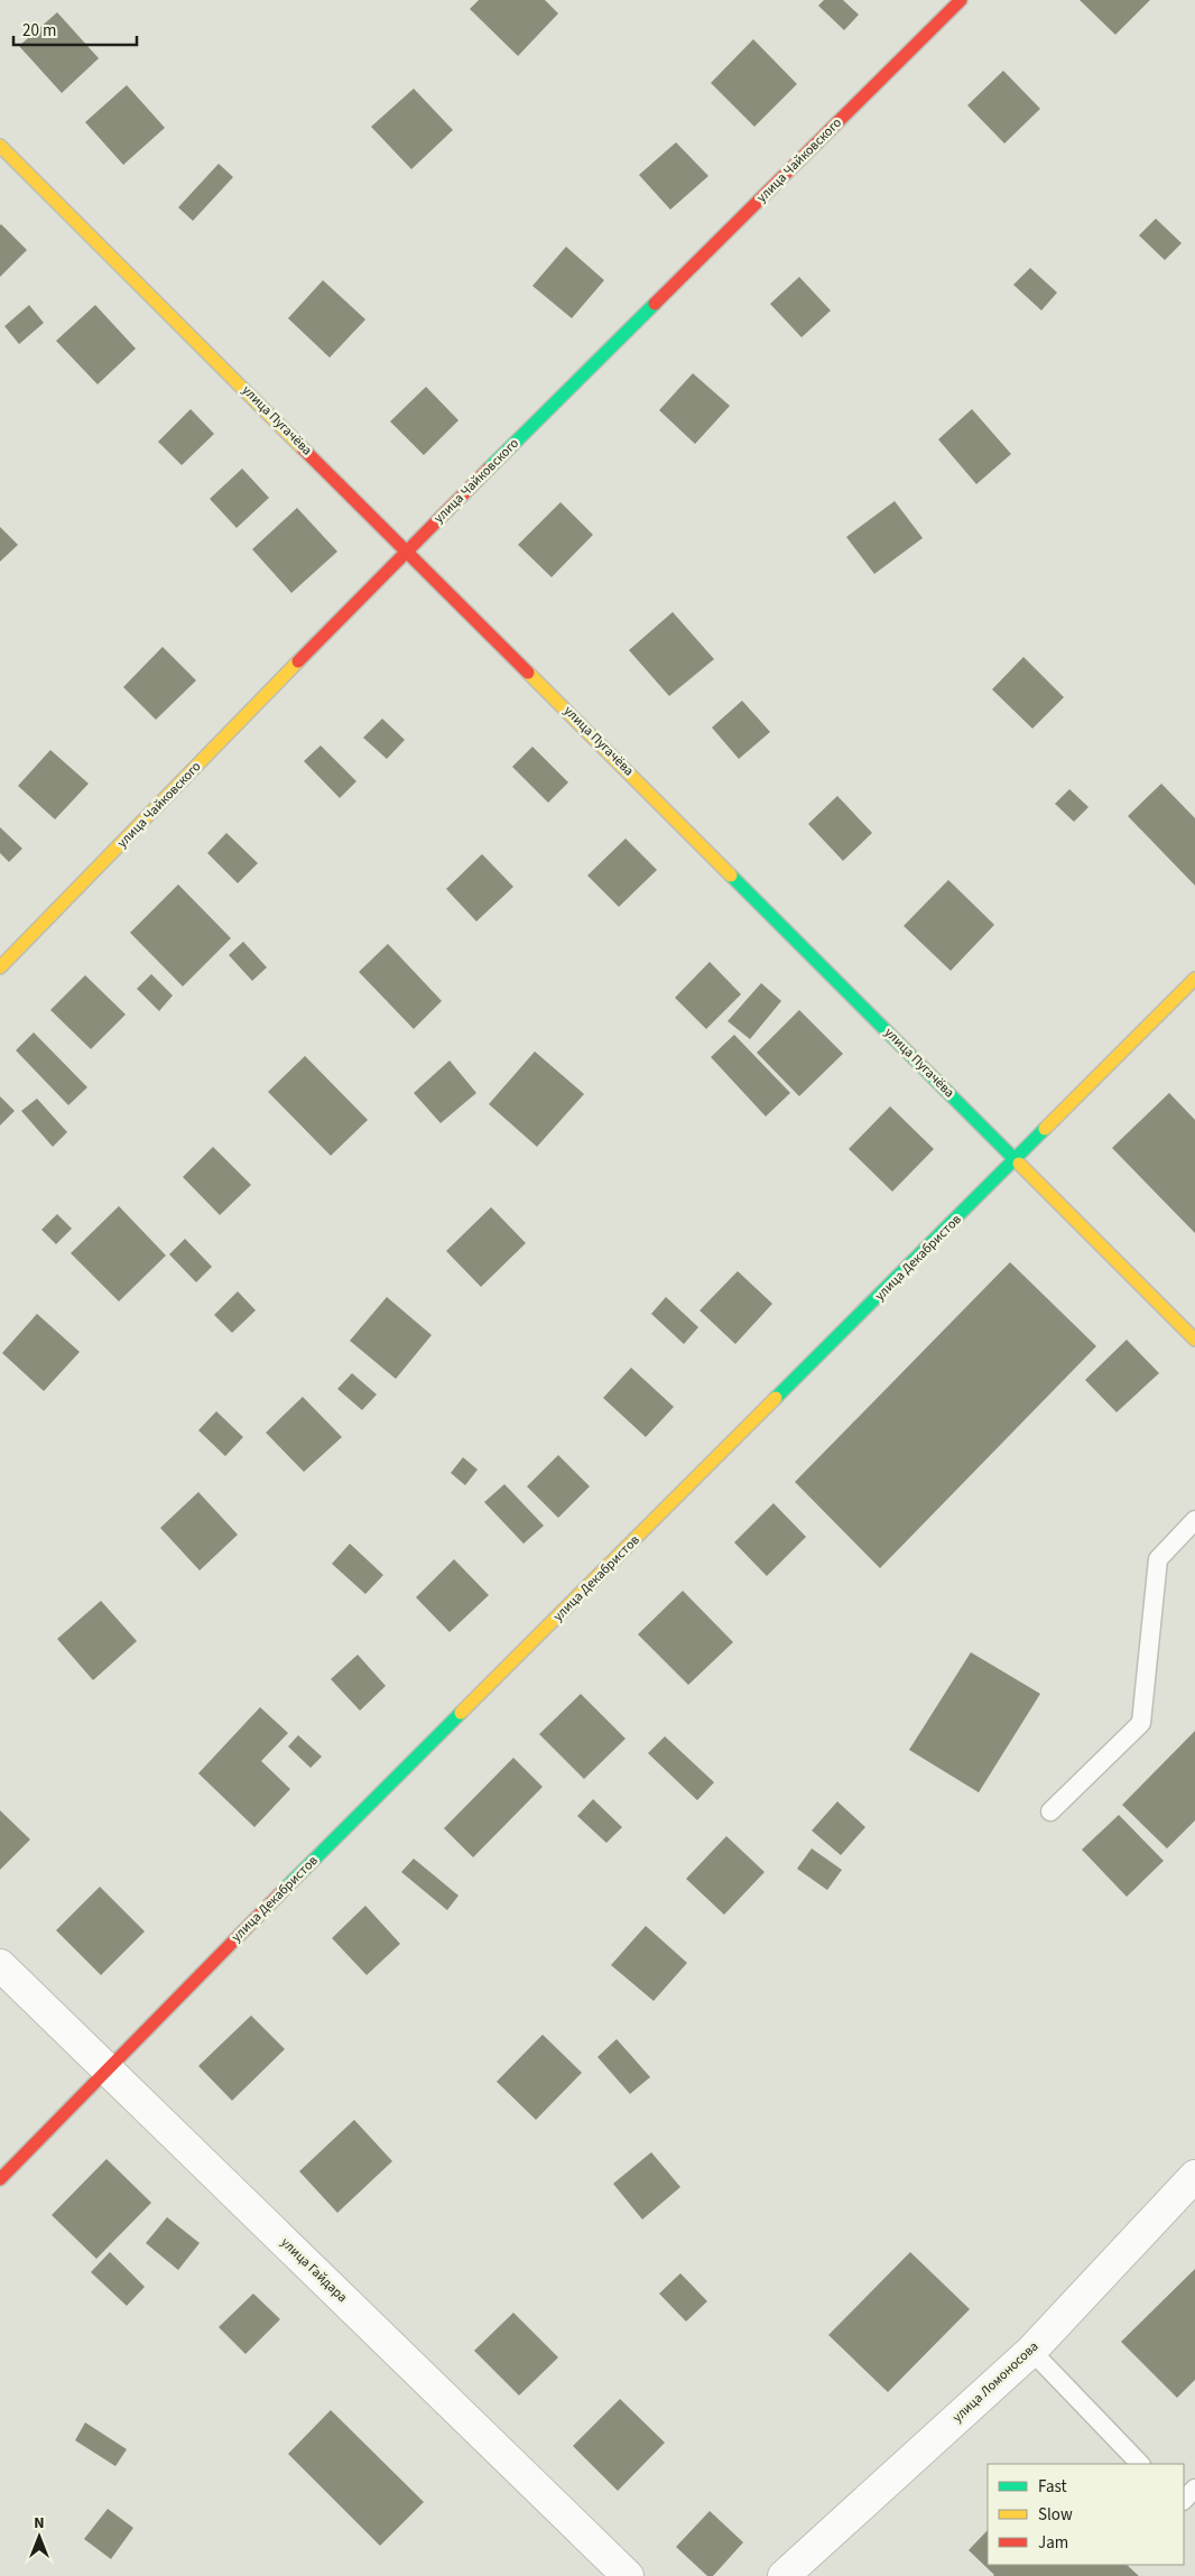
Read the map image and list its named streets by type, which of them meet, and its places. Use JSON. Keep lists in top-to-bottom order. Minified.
{"streets":{"street":["улица Чайковского","улица Пугачёва","улица Декабристов","улица Гайдара","улица Ломоносова"]},"crossings":[["улица Чайковского","улица Пугачёва"],["улица Пугачёва","улица Декабристов"],["улица Декабристов","улица Гайдара"]],"legend":["Fast","Slow","Jam"],"scale_bar":"20 m","north":"top"}
